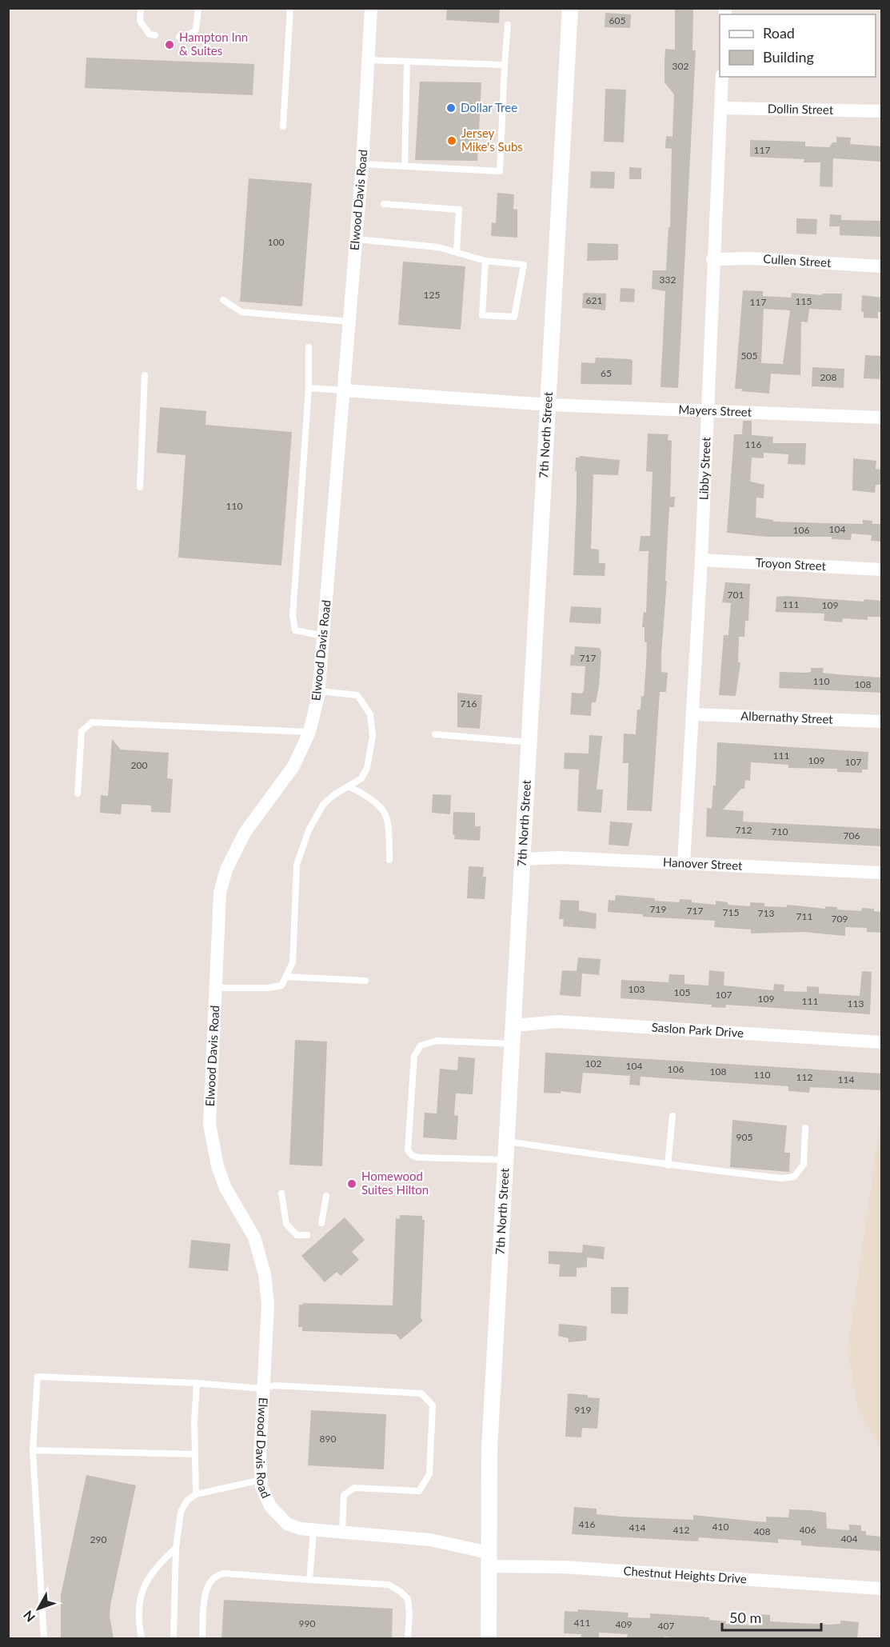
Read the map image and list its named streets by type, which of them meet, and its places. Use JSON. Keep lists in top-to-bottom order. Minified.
{"streets":{"street":["Dollin Street","Elwood Davis Road","Cullen Street","Mayers Street","7th North Street","Libby Street","Troyon Street","Albernathy Street","Hanover Street","Saslon Park Drive","Chestnut Heights Drive"]},"crossings":[["Dollin Street","Libby Street"],["Elwood Davis Road","7th North Street"],["Elwood Davis Road","Chestnut Heights Drive"],["Cullen Street","Libby Street"],["Mayers Street","7th North Street"],["Mayers Street","Libby Street"],["7th North Street","Hanover Street"],["7th North Street","Saslon Park Drive"],["7th North Street","Chestnut Heights Drive"],["Libby Street","Troyon Street"],["Libby Street","Albernathy Street"],["Libby Street","Hanover Street"]],"places":["Hampton Inn & Suites","Dollar Tree","Jersey Mike's Subs","Homewood Suites Hilton"],"house_numbers":["605","302","117","100","332","125","621","115","117","505","65","208","116","110","104","106","701","111","109","717","110","108","716","111","109","107","200","712","710","706","719","717","715","713","711","709","103","105","107","109","111","113","102","104","106","108","110","112","114","905","919","890","416","410","414","412","406","408","404","290","411","990","409","407"],"legend":["Road","Building"],"scale_bar":"50 m","north":"bottom left"}
